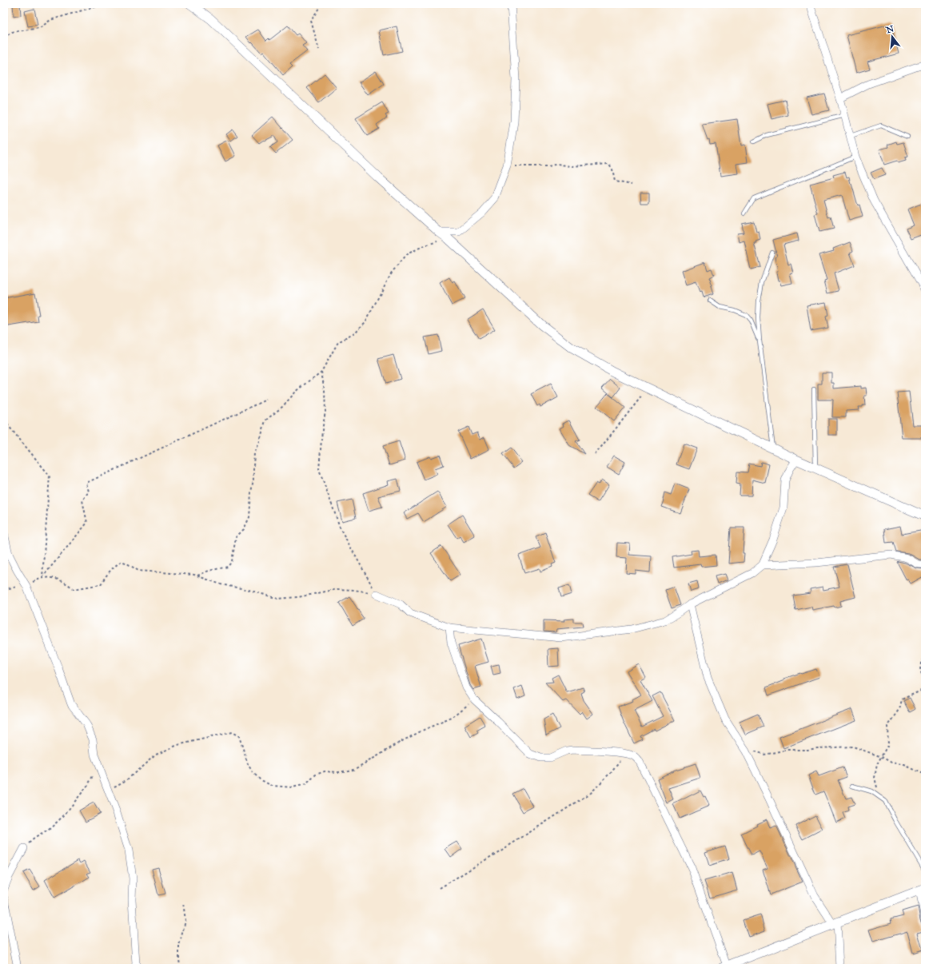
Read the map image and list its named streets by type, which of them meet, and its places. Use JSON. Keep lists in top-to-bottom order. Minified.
{"north":"top"}
